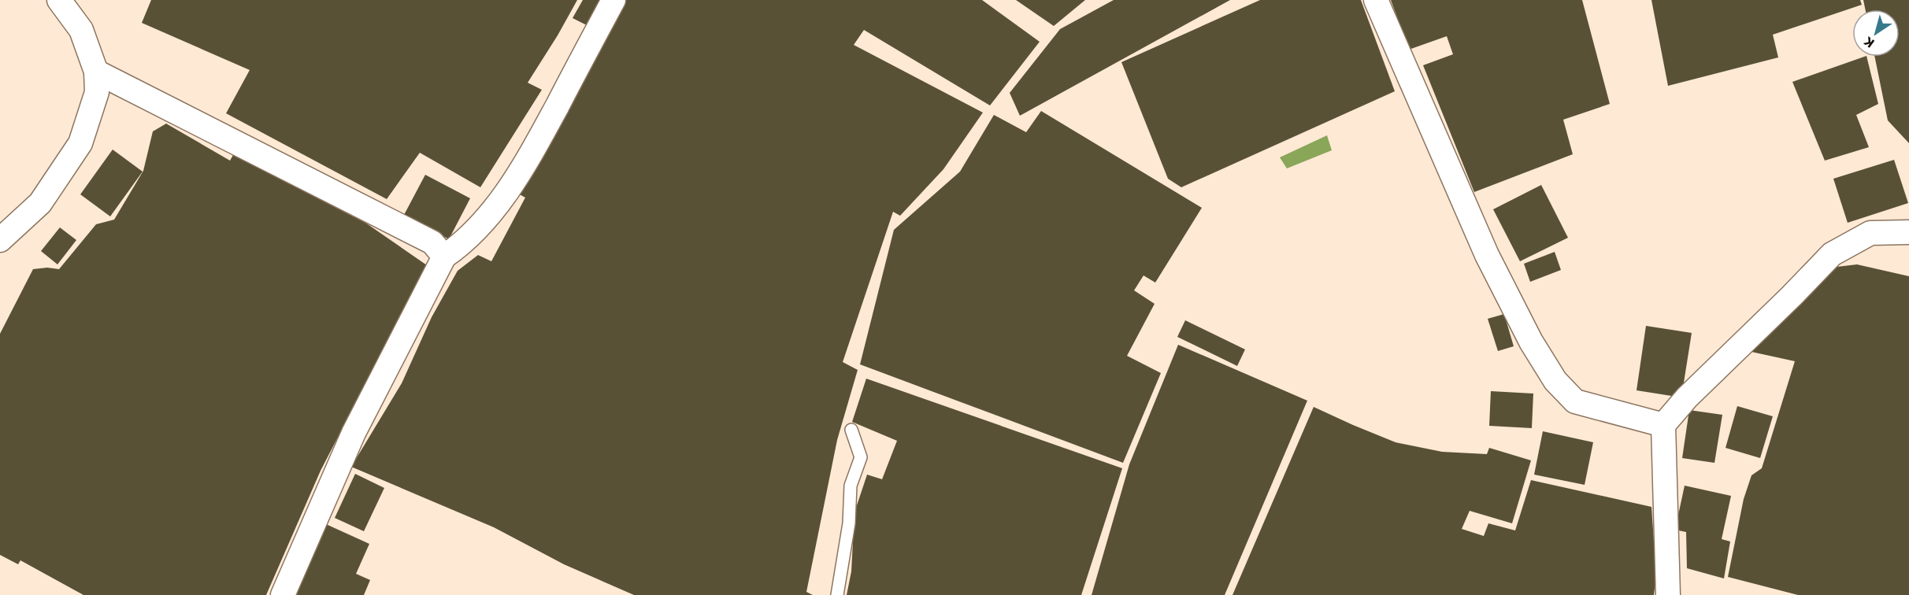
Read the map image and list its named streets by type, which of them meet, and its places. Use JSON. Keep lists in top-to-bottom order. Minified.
{"north":"bottom left"}
